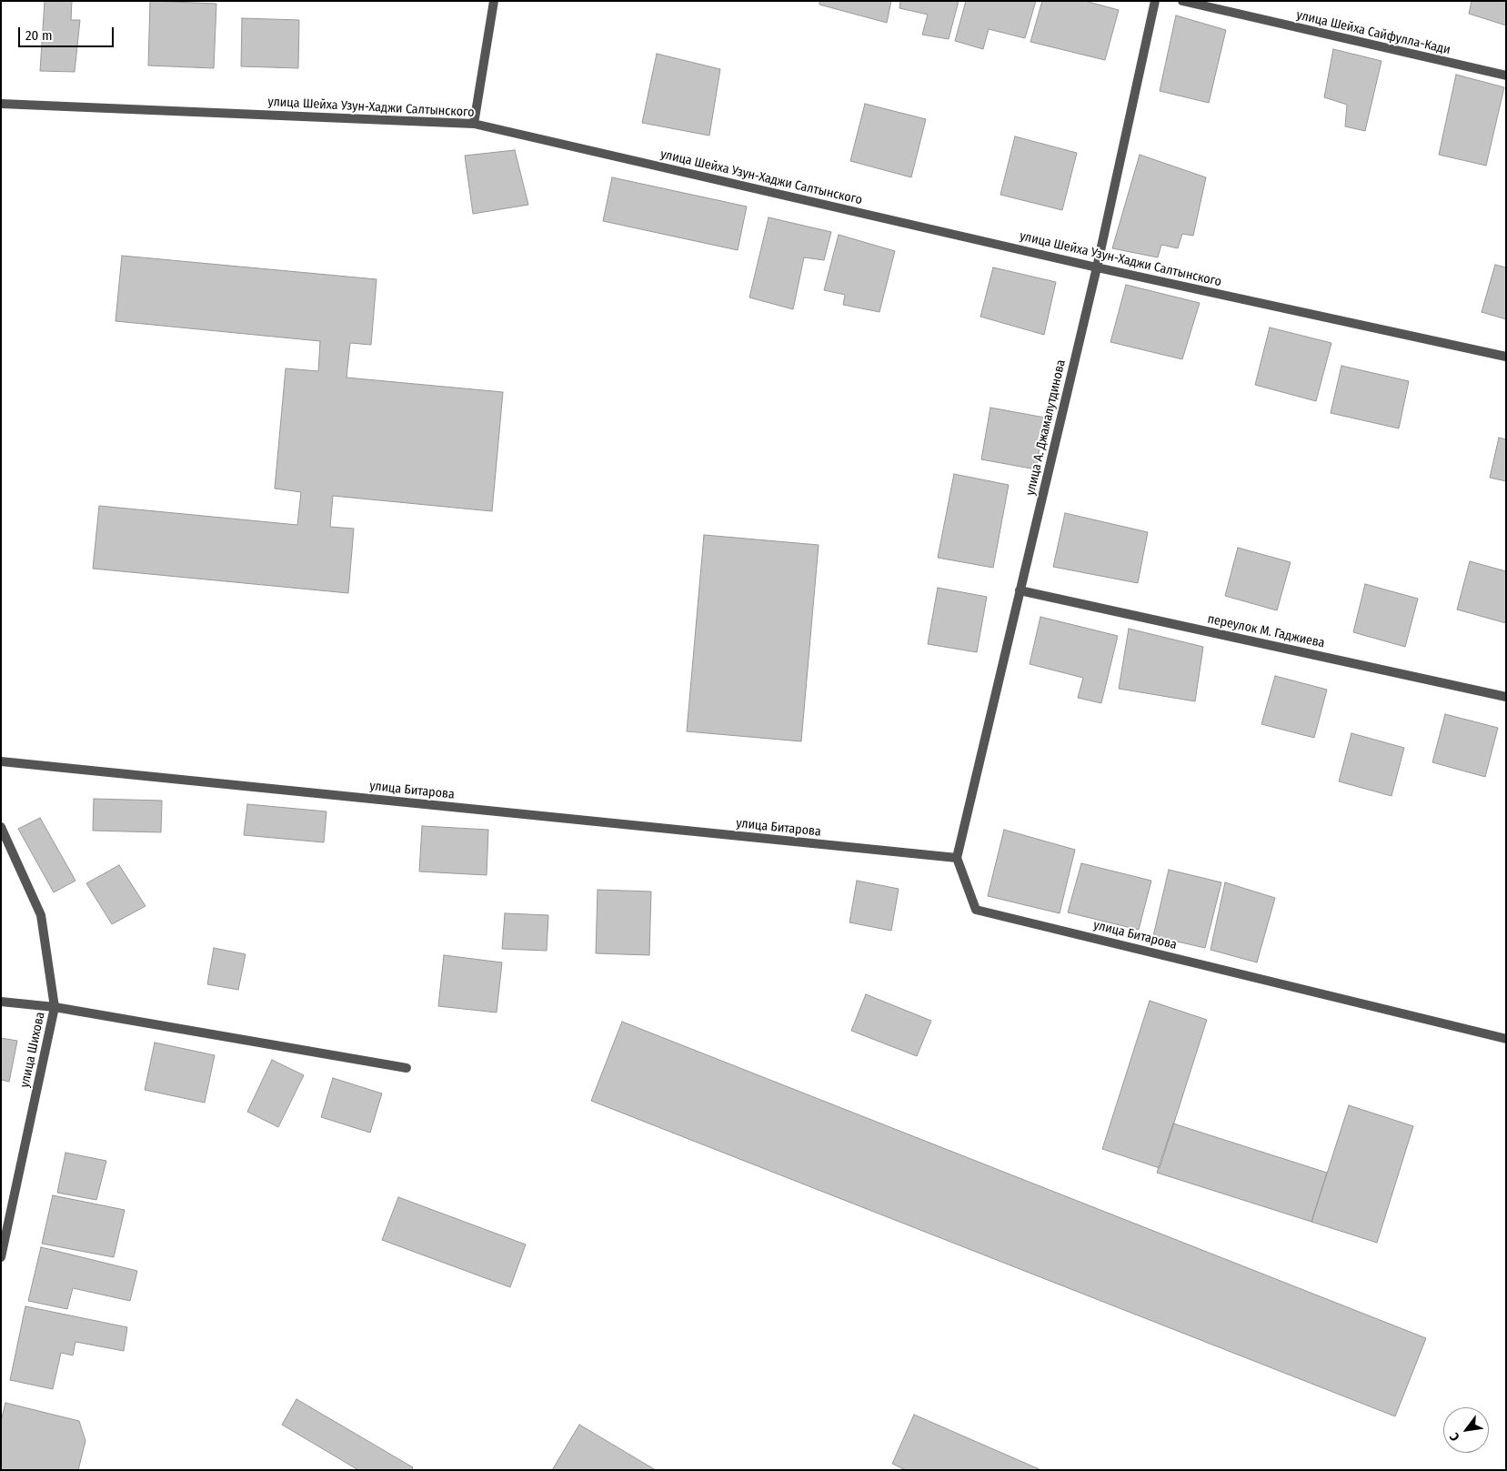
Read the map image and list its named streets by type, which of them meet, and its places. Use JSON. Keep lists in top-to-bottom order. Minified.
{"streets":{"street":["улица Шейха Сайфулла-Кади","улица Шейха Узун-Хаджи Салтынского","улица А. Джамалутдинова","переулок М. Гаджиева","улица Битарова","улица Шихова"]},"crossings":[["улица Шейха Узун-Хаджи Салтынского","улица А. Джамалутдинова"],["улица А. Джамалутдинова","переулок М. Гаджиева"],["улица А. Джамалутдинова","улица Битарова"]],"scale_bar":"20 m","north":"bottom left"}
